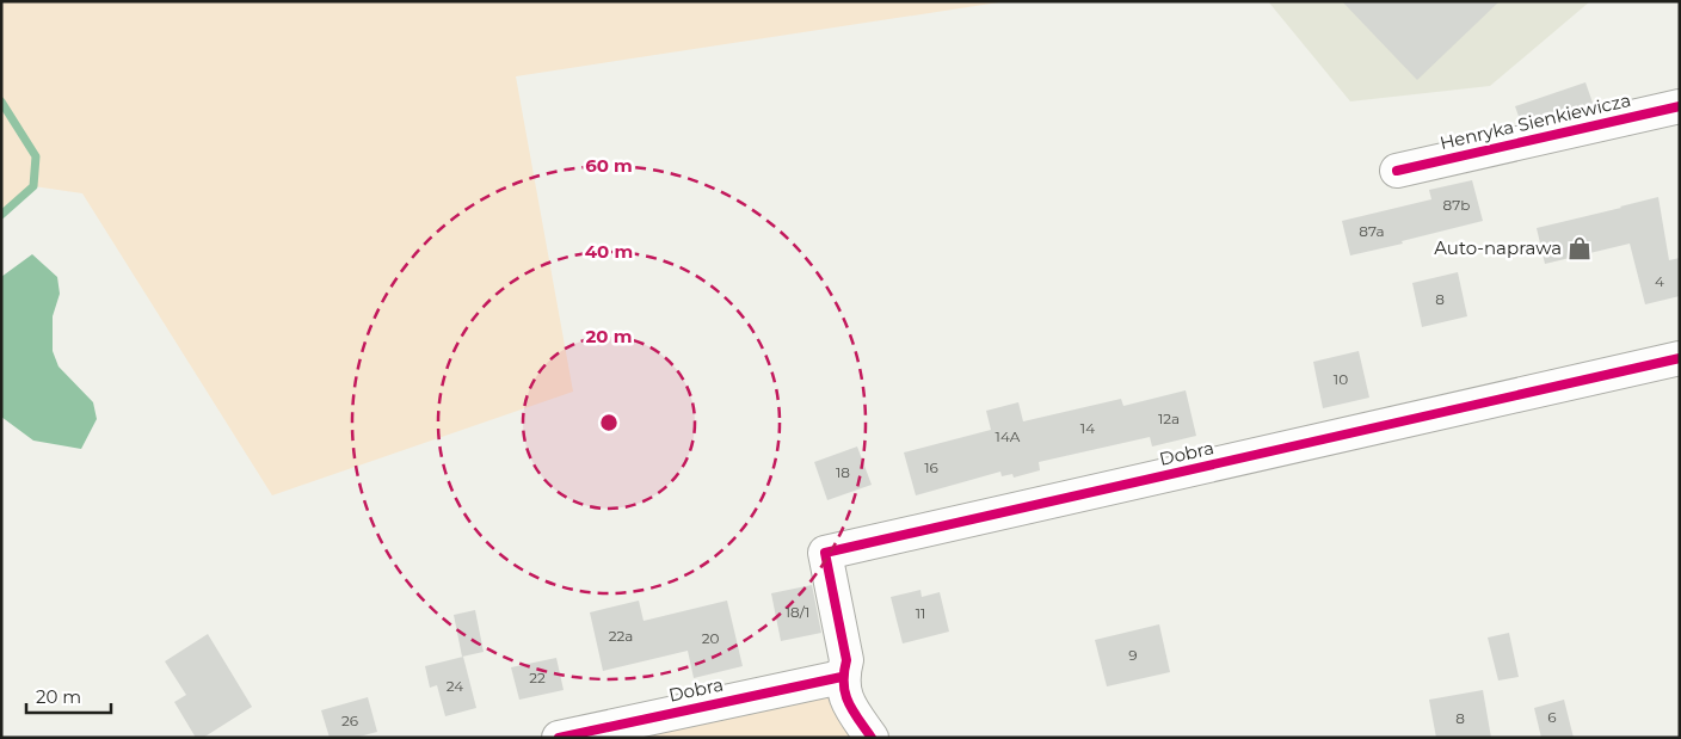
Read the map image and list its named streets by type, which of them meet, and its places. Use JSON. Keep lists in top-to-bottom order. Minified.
{"streets":{"street":["Henryka Sienkiewicza","Dobra"]},"places":{"shop":["Auto-naprawa"]},"house_numbers":["87b","87a","4","8","10","12a","14","14A","16","18","18/1","11","22a","20","9","22","24","6","8","26"],"scale_bar":"20 m","rings":["60 m","40 m","20 m"]}
